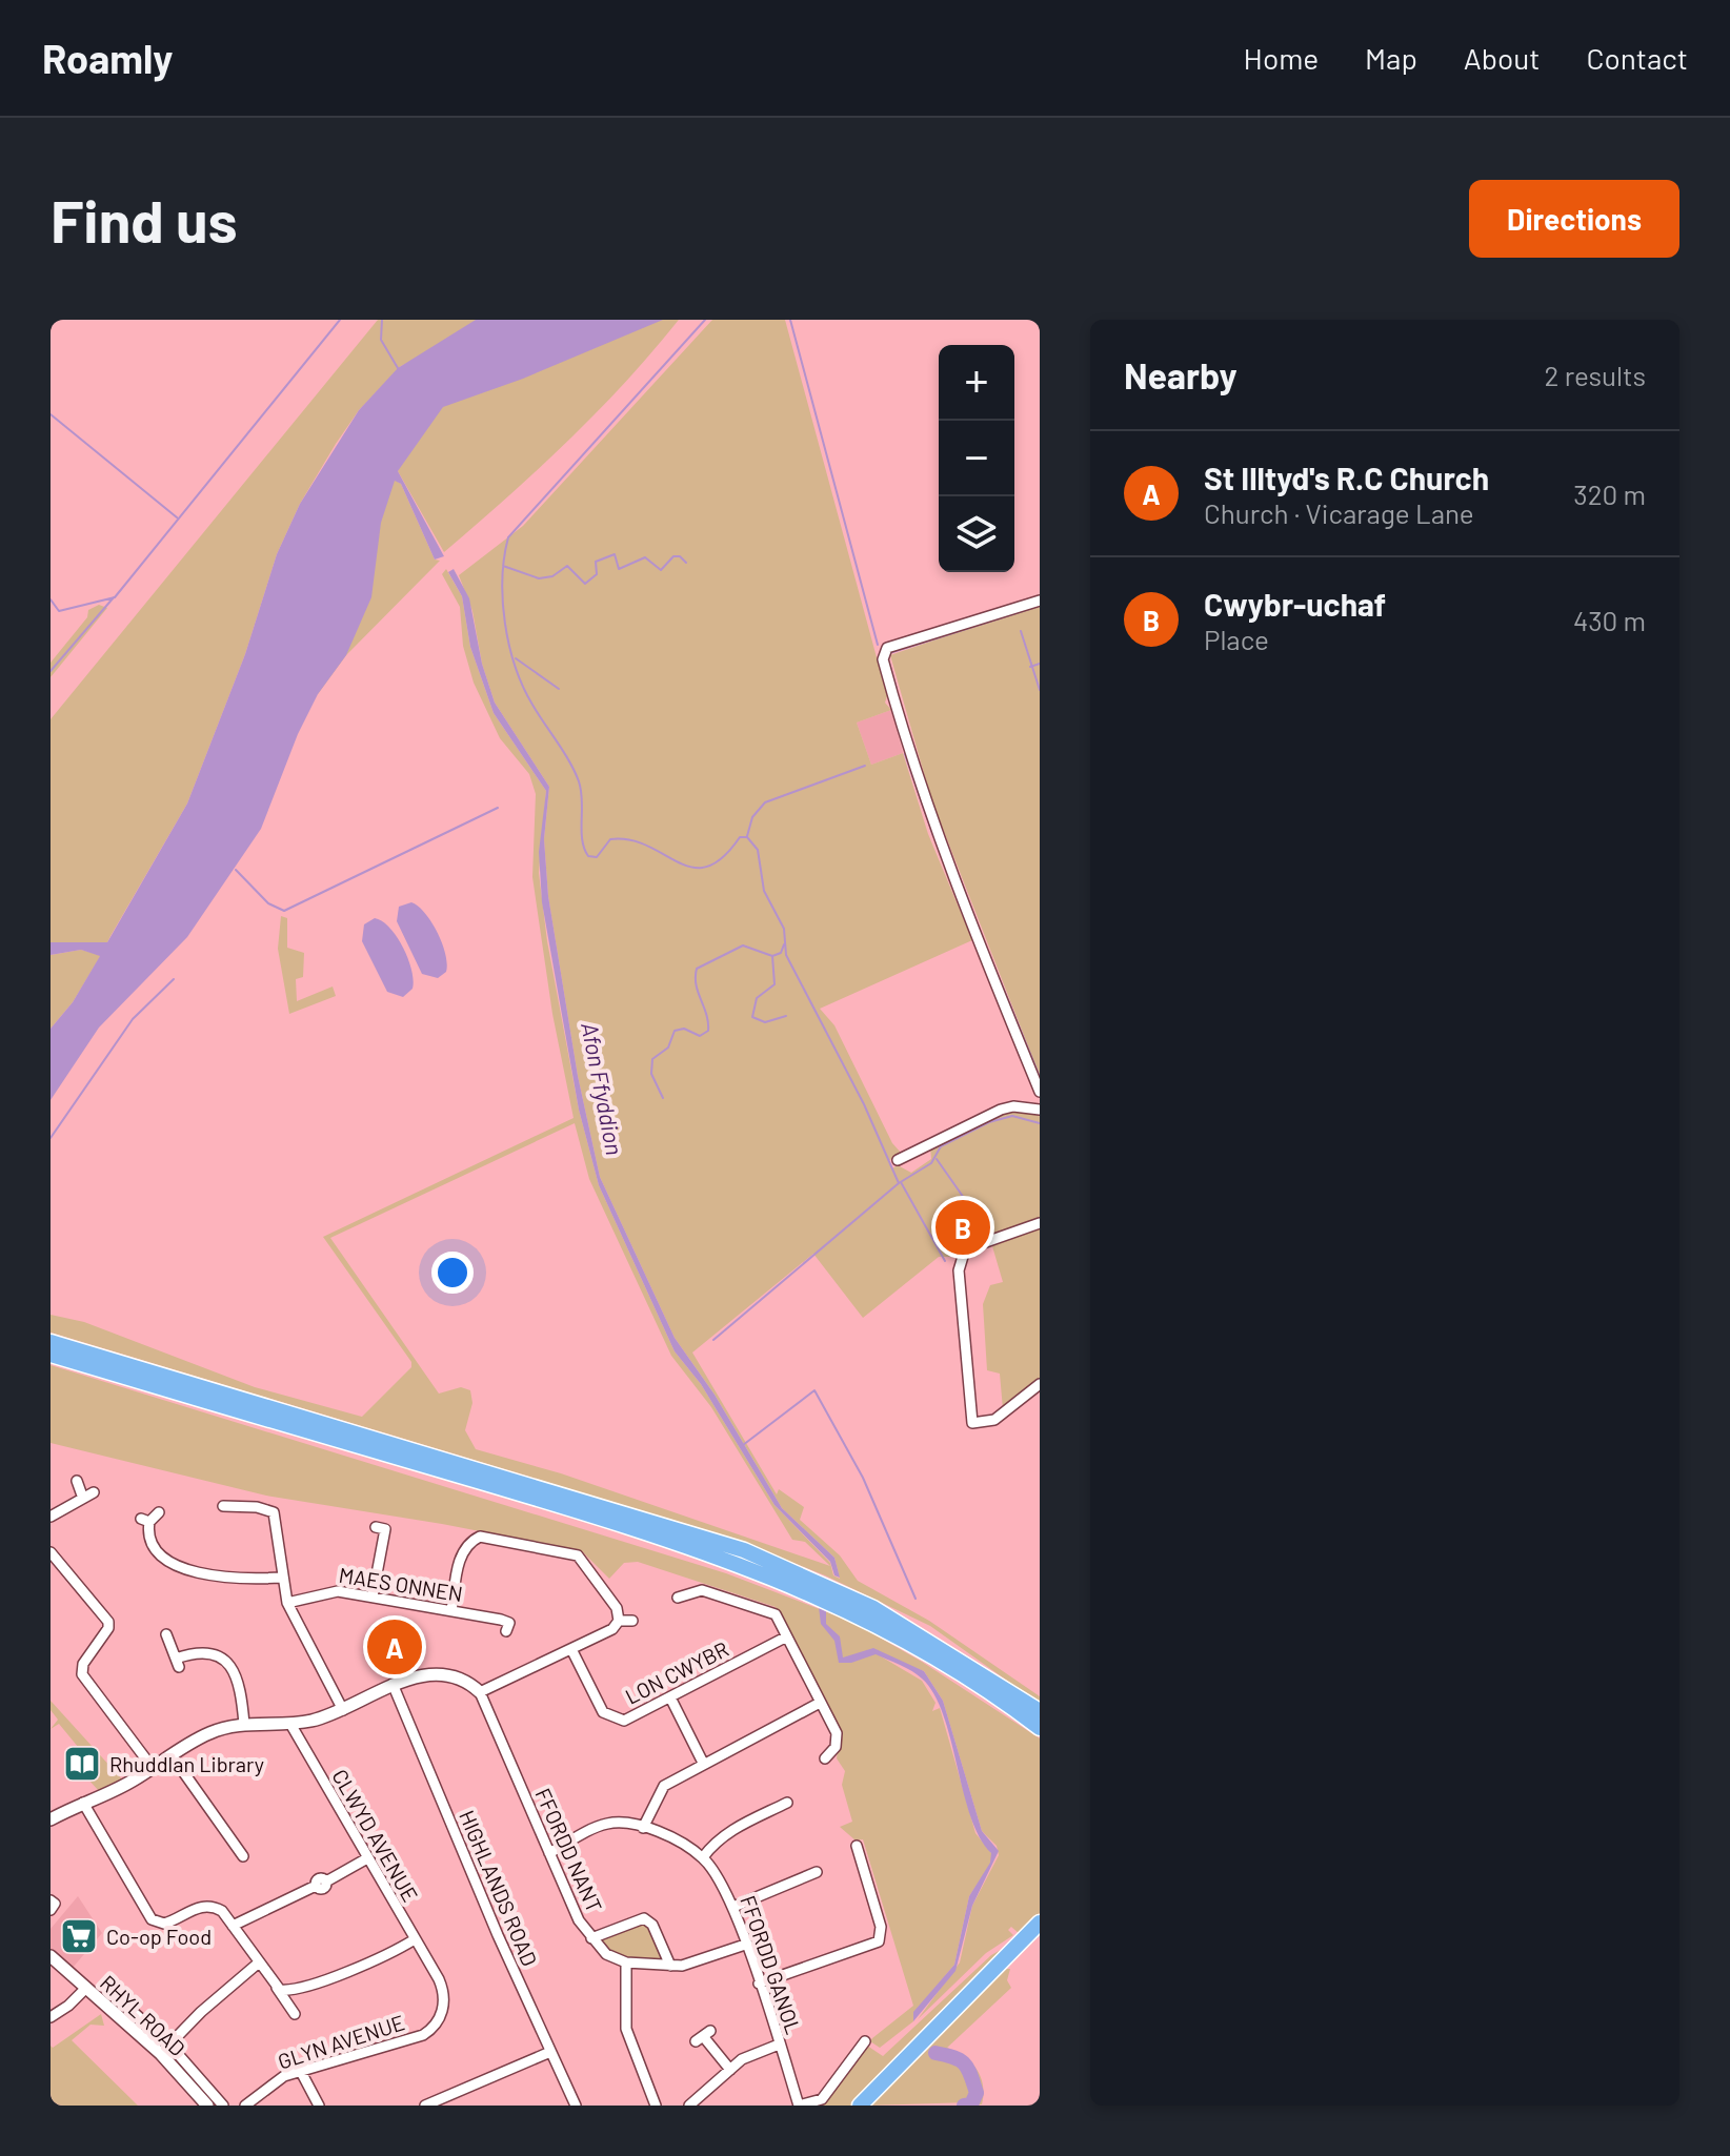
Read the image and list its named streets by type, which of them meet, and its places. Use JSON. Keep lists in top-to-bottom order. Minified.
{"streets":{"street":["MAES ONNEN","LON CWYBR","CLWYD AVENUE","FFORDD NANT","HIGHLANDS ROAD","FFORDD GANOL","RHYL ROAD","GLYN AVENUE"]},"crossings":[["CLWYD AVENUE","GLYN AVENUE"]],"water":["Afon Ffyddion"],"places":{"library":["Rhuddlan Library"],"supermarket":["Co-op Food"]},"page":{"header":"Roamly","nav":["Home","Map","About","Contact"],"buttons":"Directions","title":"Find us","heading":["Nearby","2 results"],"map_buttons":["+","−"],"list":[{"mark":"A","name":"St Illtyd's R.C Church","note":"Church · Vicarage Lane","value":"320 m"},{"mark":"B","name":"Cwybr-uchaf","note":"Place","value":"430 m"}],"pins":["B","A"]}}
